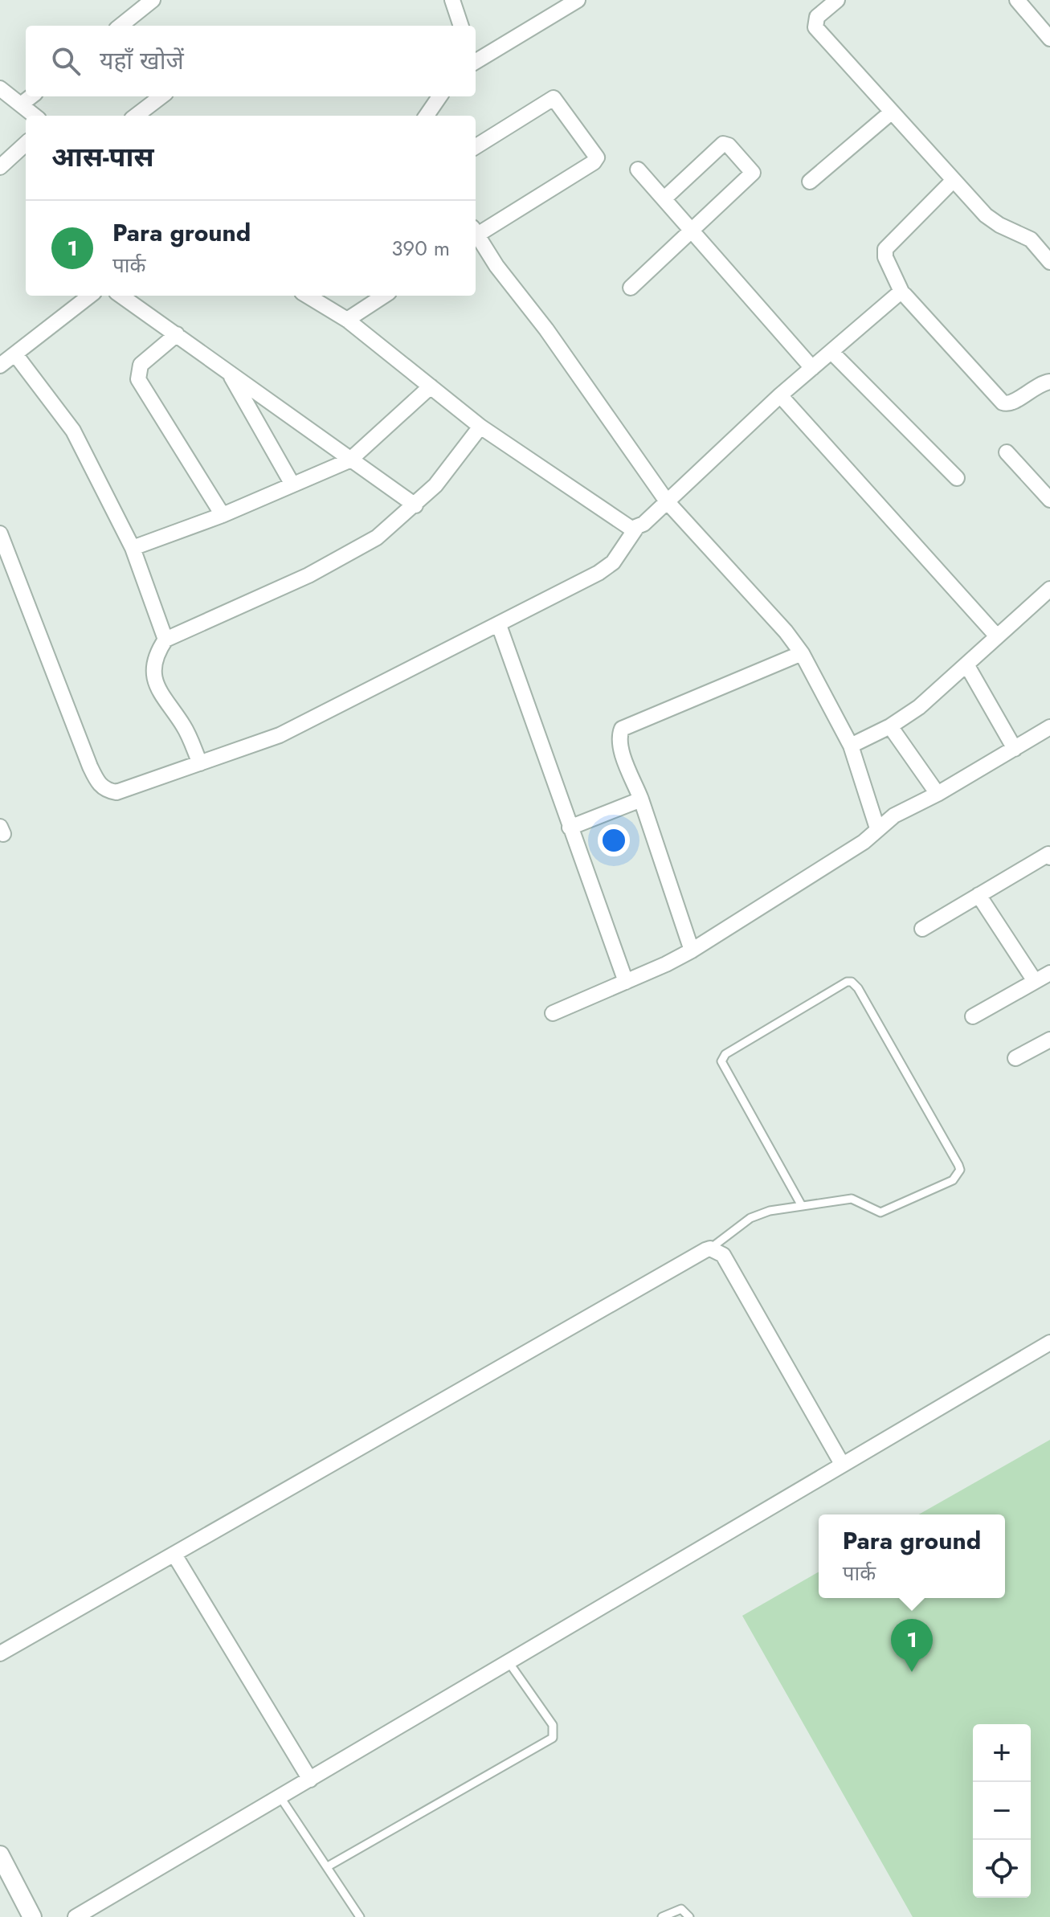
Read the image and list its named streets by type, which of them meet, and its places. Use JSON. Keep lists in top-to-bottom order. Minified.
{"page":{"search":"यहाँ खोजें","heading":"आस-पास","list":[{"mark":"1","name":"Para ground","note":"पार्क","value":"390 m"}],"popup":["Para ground","पार्क"],"pins":"1","map_buttons":["+","−"]}}
